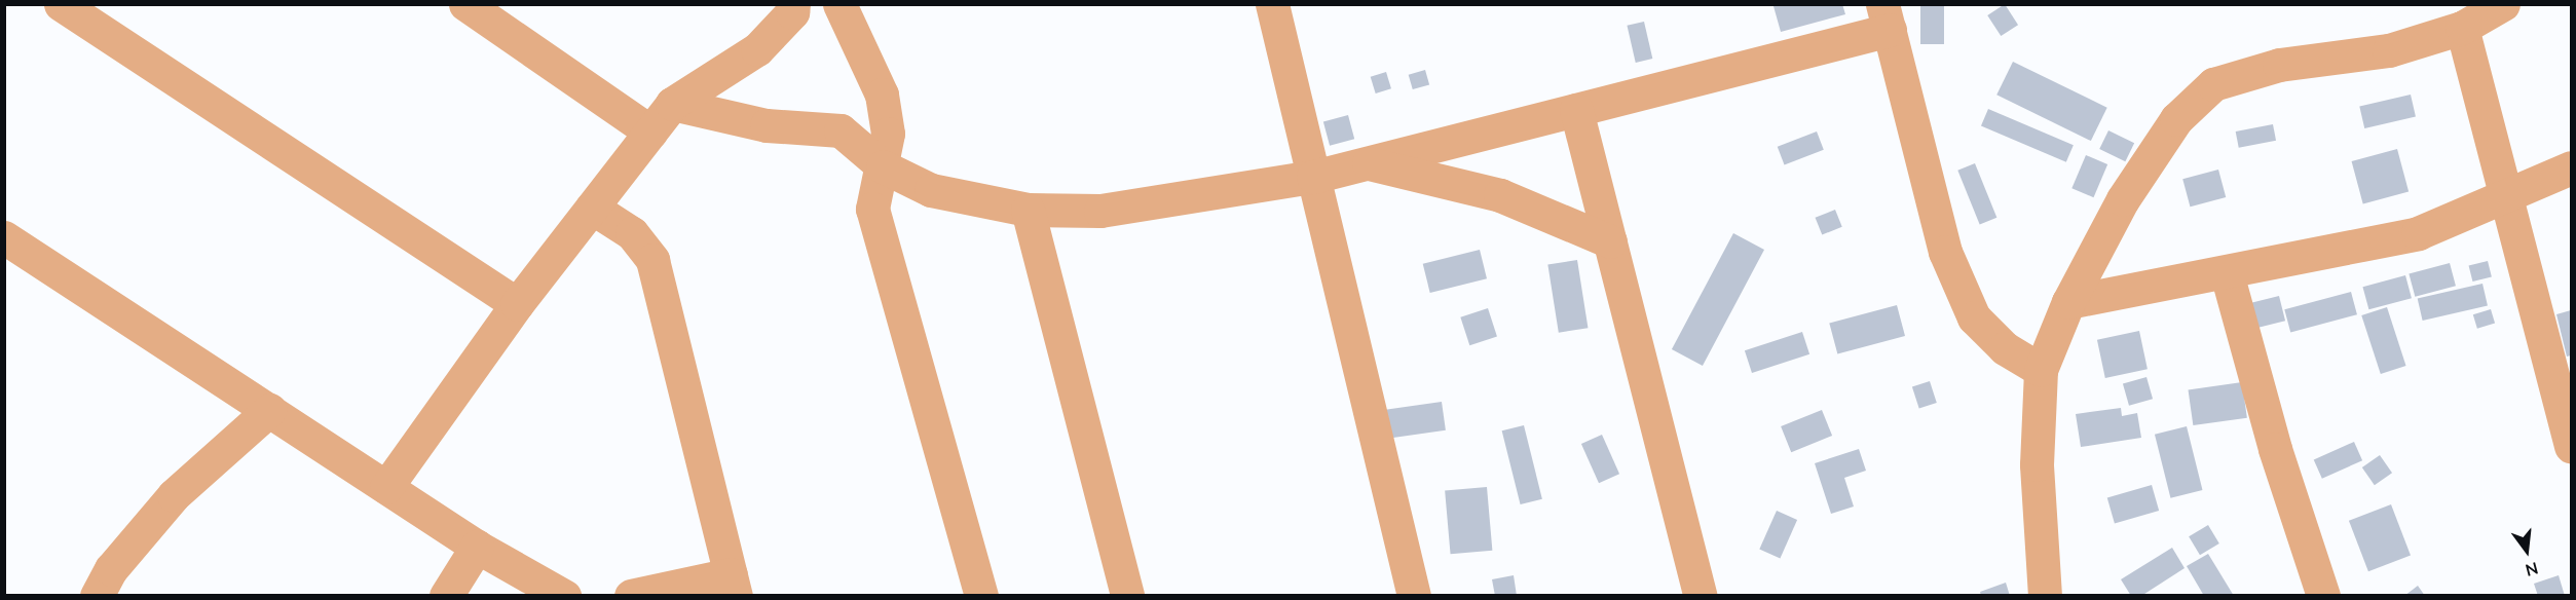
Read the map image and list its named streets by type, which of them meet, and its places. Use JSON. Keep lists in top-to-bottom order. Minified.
{"north":"bottom"}
